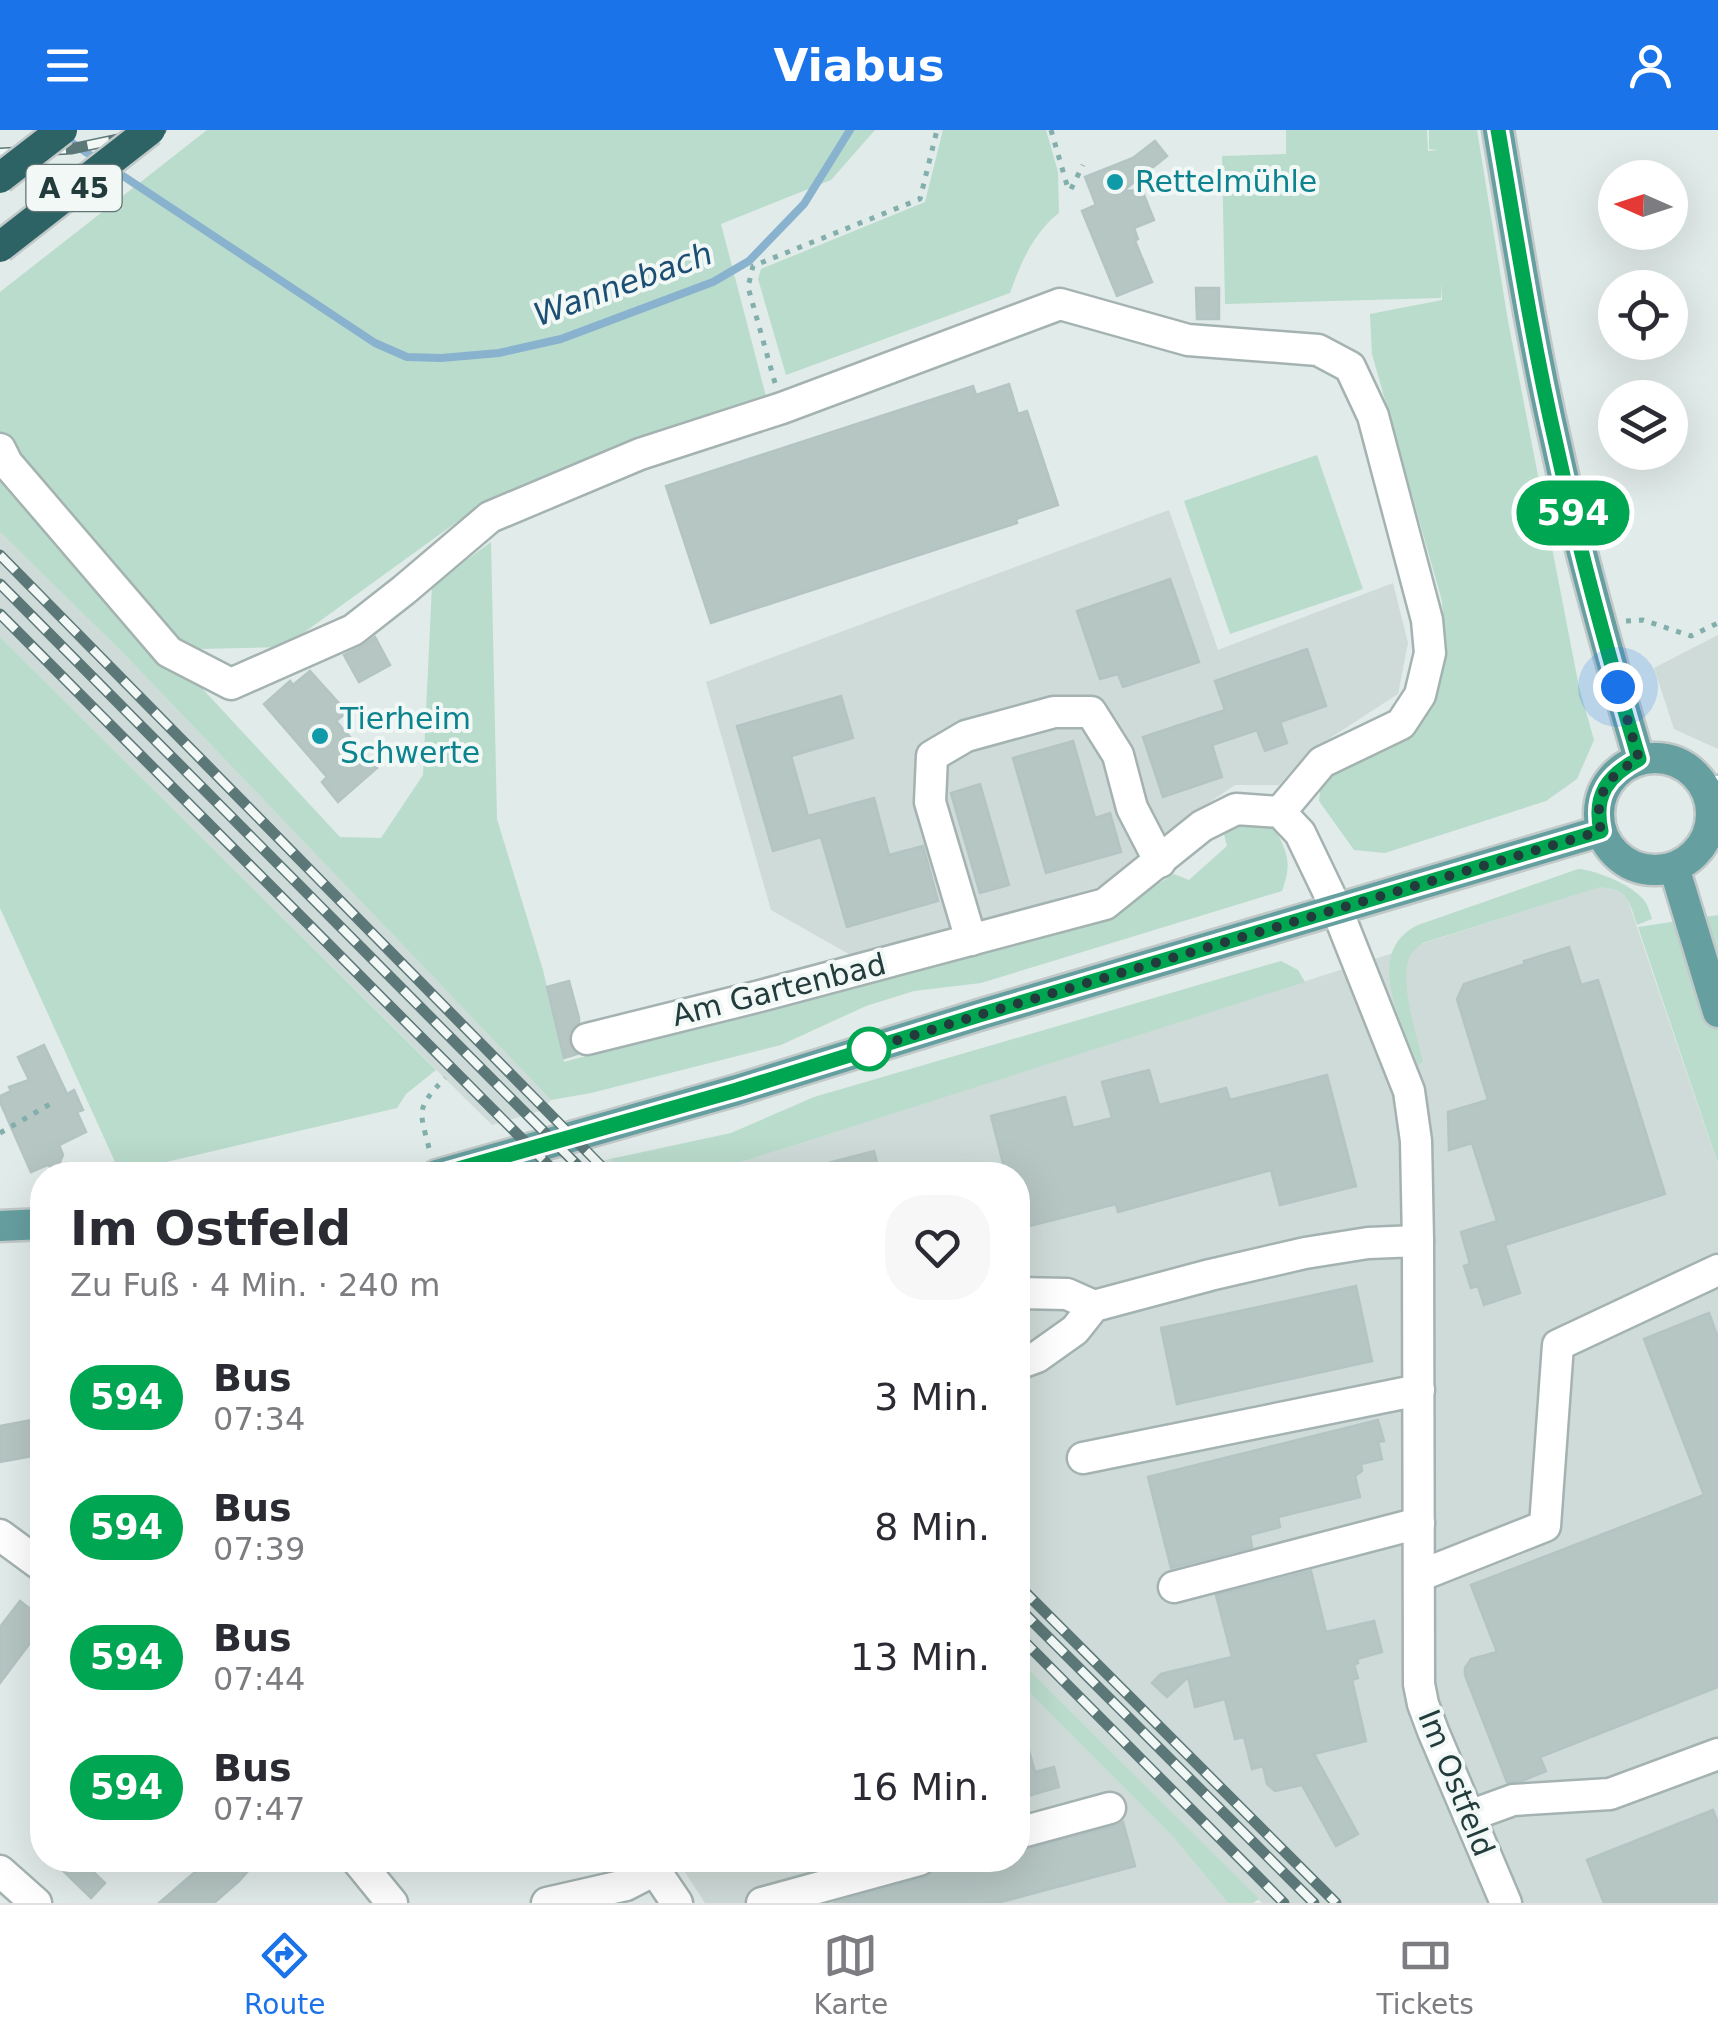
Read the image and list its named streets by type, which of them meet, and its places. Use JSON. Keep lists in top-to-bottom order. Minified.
{"streets":{"highway":["A 45"],"street":["Am Gartenbad","Im Ostfeld"]},"water":["Wannebach"],"places":["Rettelmühle","Tierheim Schwerte"],"lines":["bus line 594"],"north":"left","page":{"header":"Viabus","on_map":"594","heading":["Im Ostfeld","Zu Fuß · 4 Min. · 240 m"],"list":[{"mark":"594","name":"Bus","note":"07:34","value":"3 Min."},{"mark":"594","name":"Bus","note":"07:39","value":"8 Min."},{"mark":"594","name":"Bus","note":"07:44","value":"13 Min."},{"mark":"594","name":"Bus","note":"07:47","value":"16 Min."}],"tabs":["Route","Karte","Tickets"]}}
